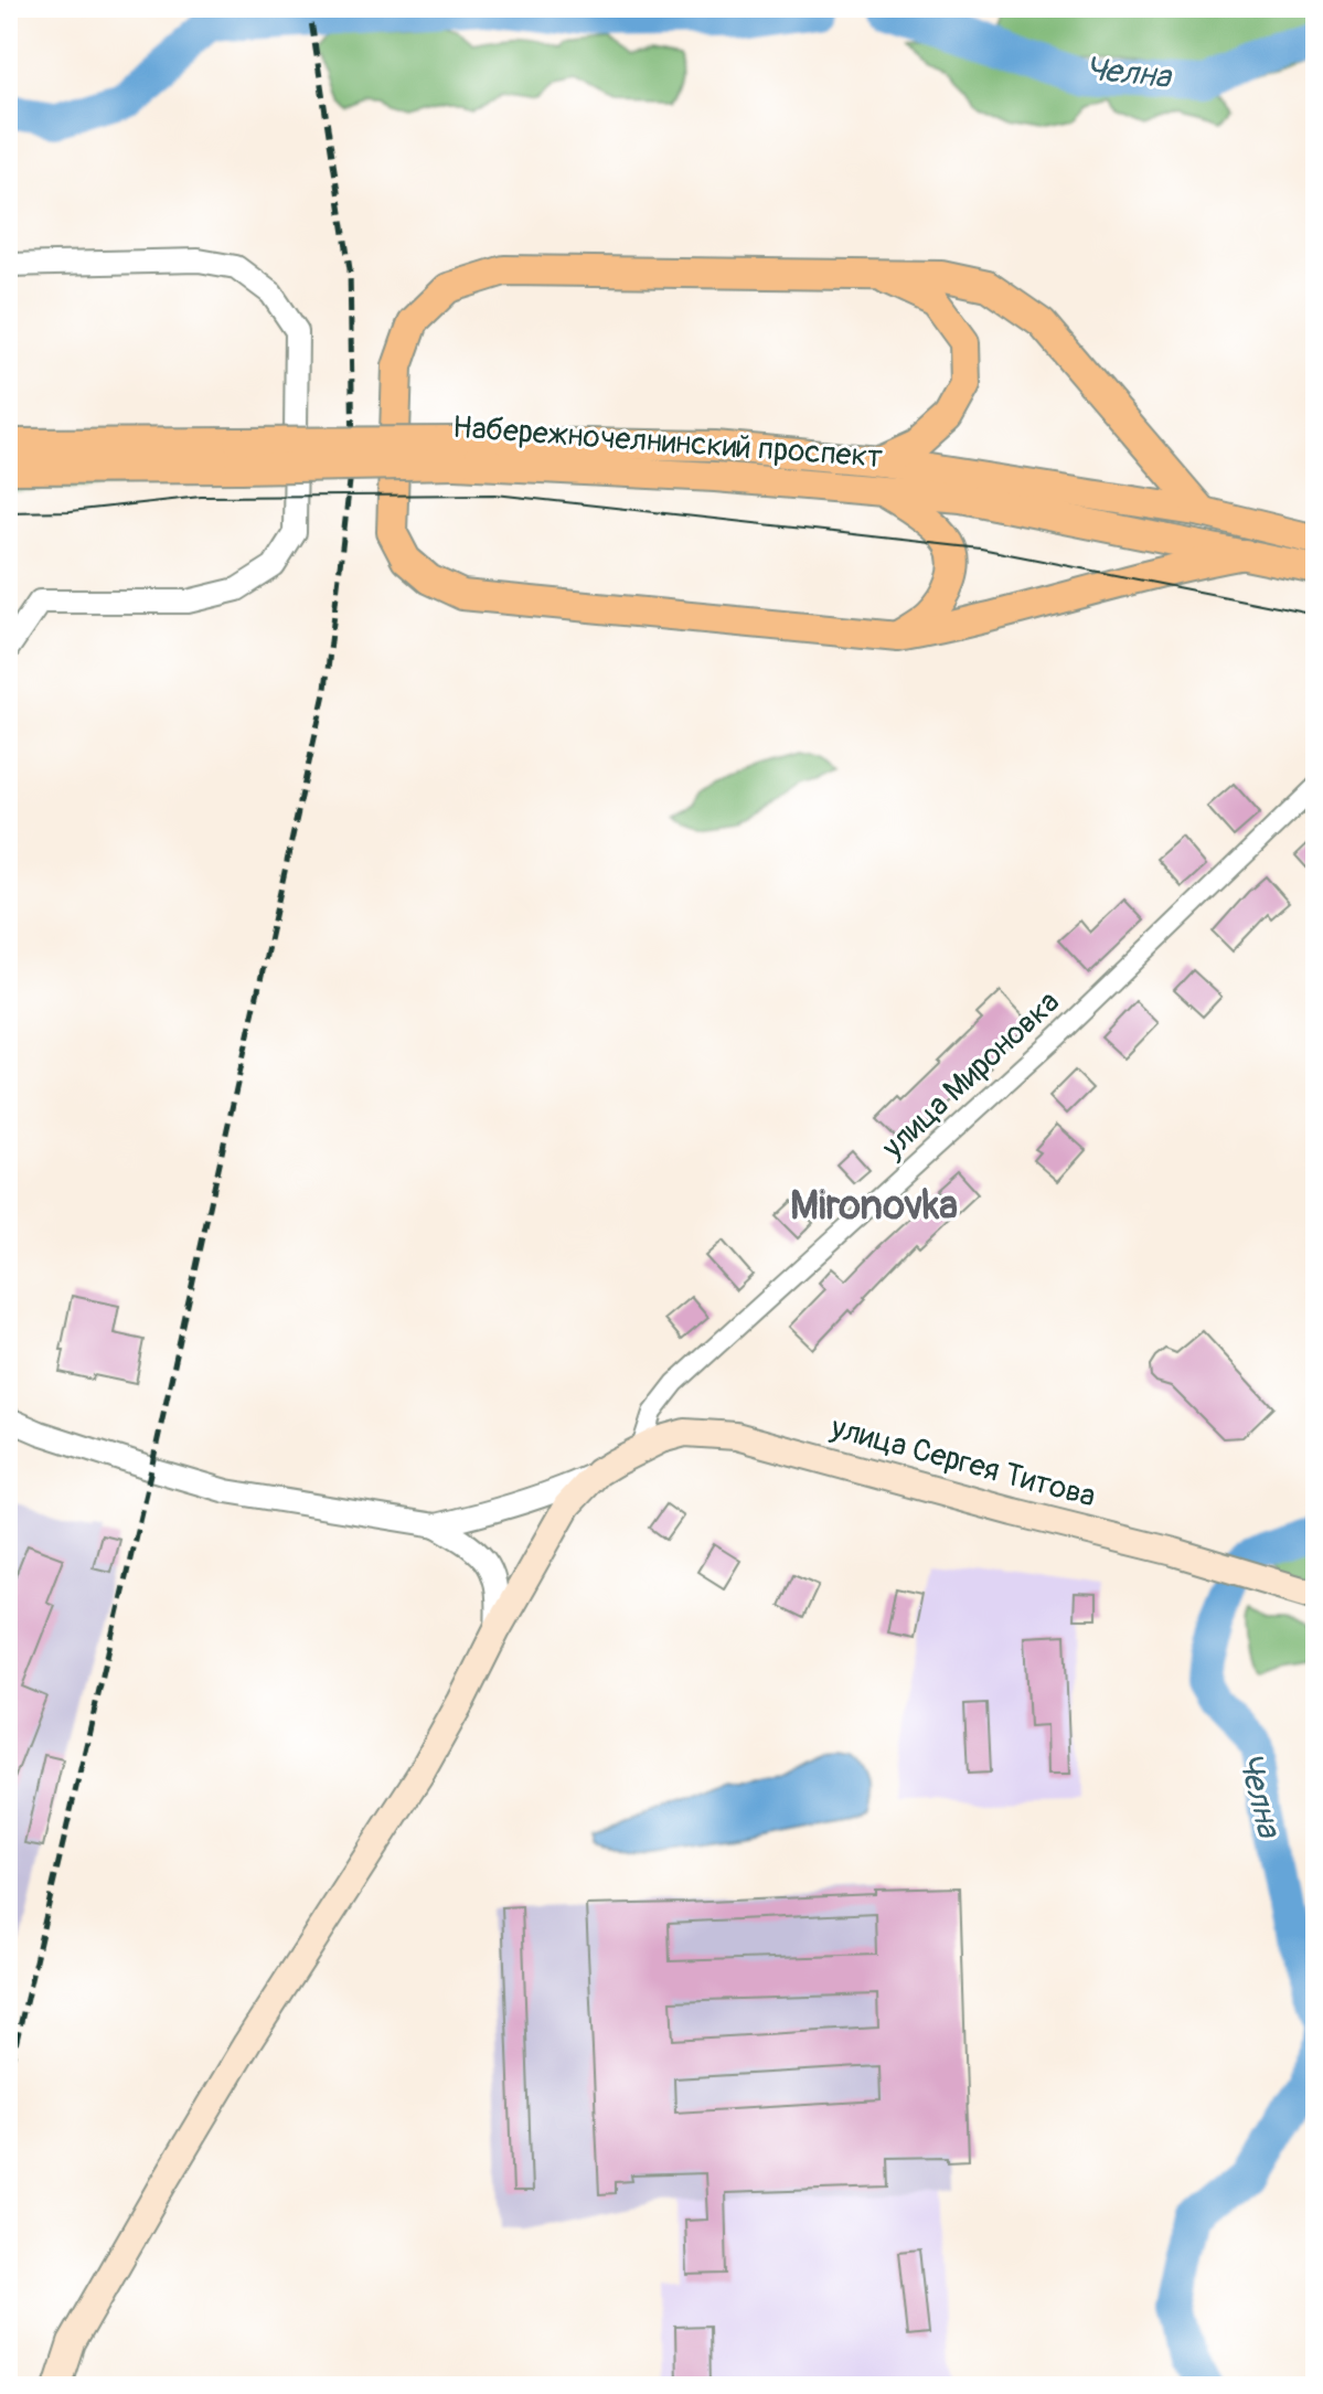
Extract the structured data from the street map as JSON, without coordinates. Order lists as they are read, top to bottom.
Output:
{
  "streets": {
    "main road": ["Набережночелнинский проспект", "улица Сергея Титова"],
    "street": ["улица Мироновка"]
  },
  "crossings": [
    ["улица Мироновка", "улица Сергея Титова"]
  ],
  "districts": ["Mironovka"],
  "water": ["Челна"]
}
